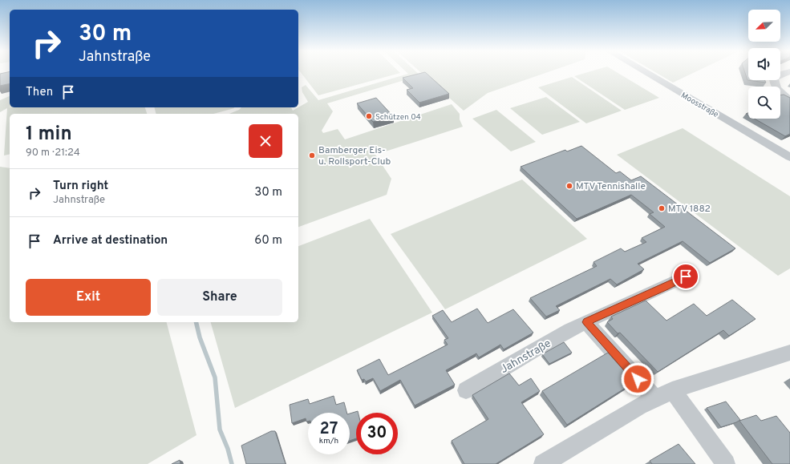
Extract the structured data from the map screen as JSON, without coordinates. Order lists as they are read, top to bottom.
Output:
{
  "streets": {
    "street": ["Moosstraße", "Jahnstraße"]
  },
  "places": [
    "Schützen 04",
    "Bamberger Eis- u. Rollsport-Club",
    "MTV Tennishalle",
    "MTV 1882"
  ],
  "north": "bottom left",
  "page": {
    "turn": ["30 m", "Jahnstraße"],
    "then": "Then",
    "heading": ["1 min", "90 m · 21:24"],
    "list": [
      {
        "name": "Turn right",
        "note": "Jahnstraße",
        "value": "30 m"
      },
      {
        "name": "Arrive at destination",
        "value": "60 m"
      }
    ],
    "buttons": ["Exit", "Share"],
    "speed": "27 km/h",
    "limit": "30"
  }
}
